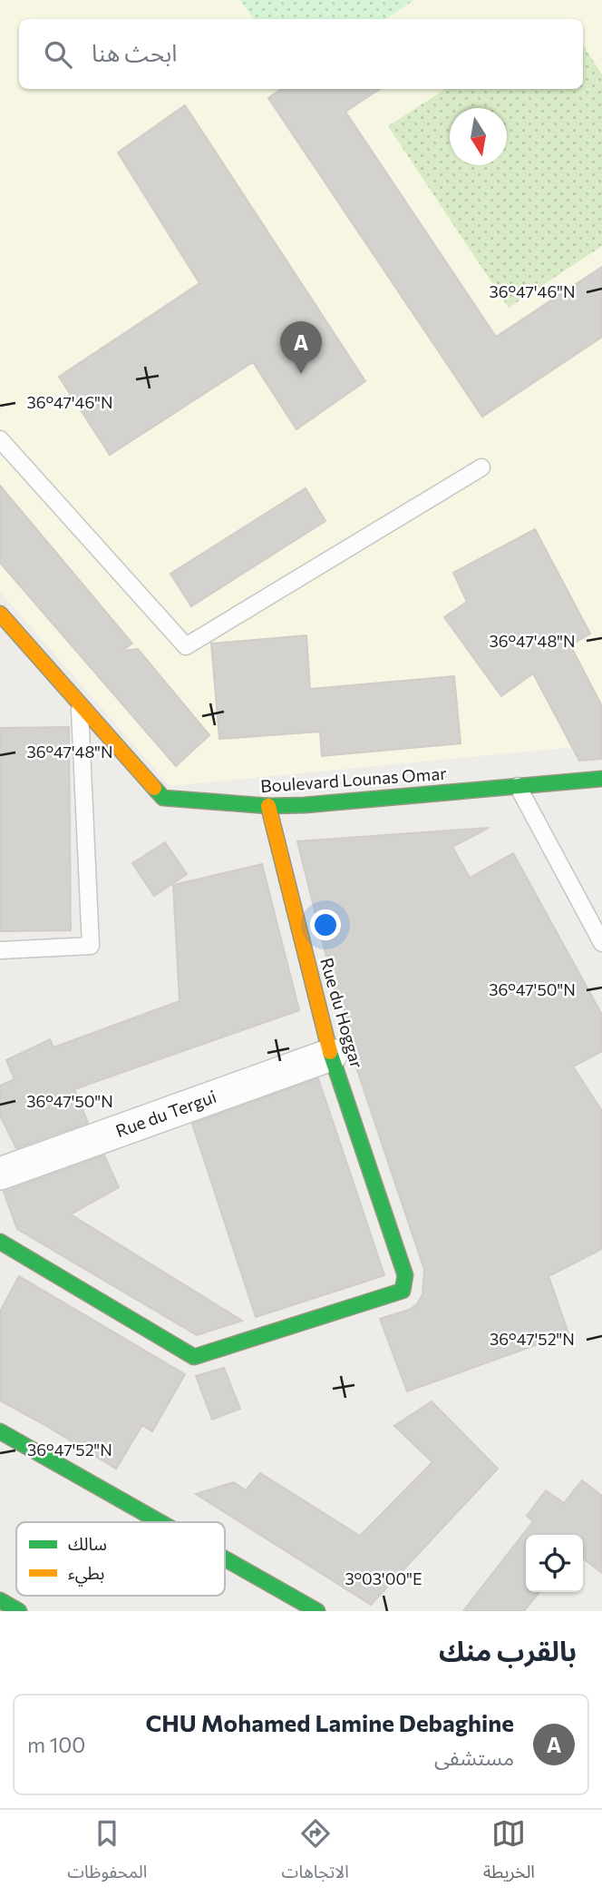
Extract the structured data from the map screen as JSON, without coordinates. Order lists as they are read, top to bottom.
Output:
{
  "streets": {
    "street": ["Boulevard Lounas Omar", "Rue du Hoggar", "Rue du Tergui"]
  },
  "crossings": [
    ["Boulevard Lounas Omar", "Rue du Hoggar"],
    ["Rue du Hoggar", "Rue du Tergui"]
  ],
  "legend": ["سالك", "بطيء"],
  "north": "bottom",
  "page": {
    "search": "ابحث هنا",
    "pins": "A",
    "heading": "بالقرب منك",
    "list": [
      {
        "mark": "A",
        "name": "CHU Mohamed Lamine Debaghine",
        "note": "مستشفى",
        "value": "100 m"
      }
    ],
    "nav": ["الخريطة", "الاتجاهات", "المحفوظات"]
  },
  "coordinates": [
    "36°47'46\"N",
    "36°47'48\"N",
    "36°47'50\"N",
    "36°47'52\"N",
    "3°03'00\"E"
  ]
}
